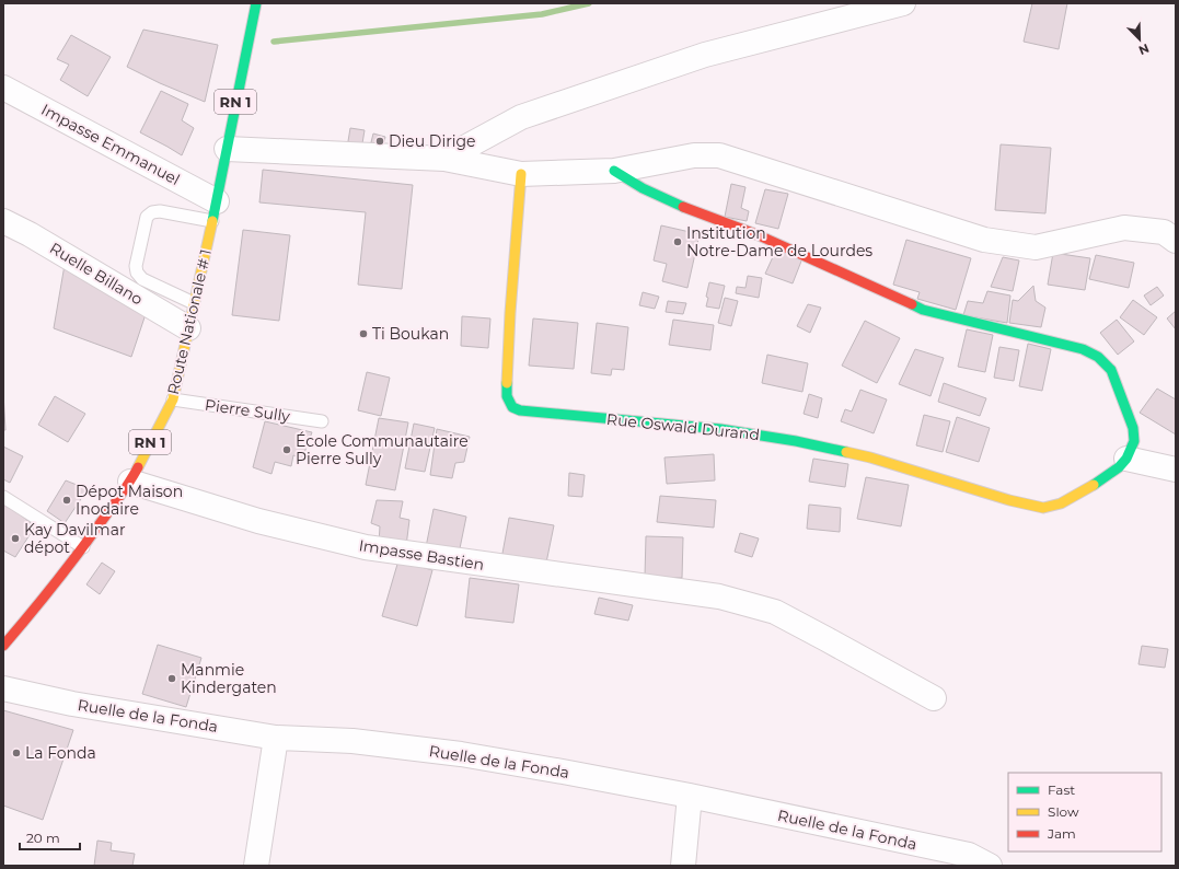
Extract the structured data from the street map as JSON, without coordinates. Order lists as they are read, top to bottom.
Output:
{
  "streets": {
    "street": [
      "RN 1",
      "Impasse Emmanuel",
      "Ruelle Billano",
      "Route Nationale # 1",
      "Rue Oswald Durand",
      "Impasse Bastien",
      "Ruelle de la Fonda"
    ],
    "lane": ["Pierre Sully"]
  },
  "crossings": [
    ["Impasse Emmanuel", "Route Nationale # 1"],
    ["Ruelle Billano", "Route Nationale # 1"],
    ["Route Nationale # 1", "Pierre Sully"],
    ["Route Nationale # 1", "Impasse Bastien"]
  ],
  "places": [
    "Dieu Dirige",
    "Institution Notre-Dame de Lourdes",
    "Ti Boukan",
    "École Communautaire Pierre Sully",
    "Dépot Maison Inodaire",
    "Kay Davilmar dépot",
    "Manmie Kindergaten",
    "La Fonda"
  ],
  "legend": ["Fast", "Slow", "Jam"],
  "scale_bar": "20 m",
  "north": "bottom right"
}
